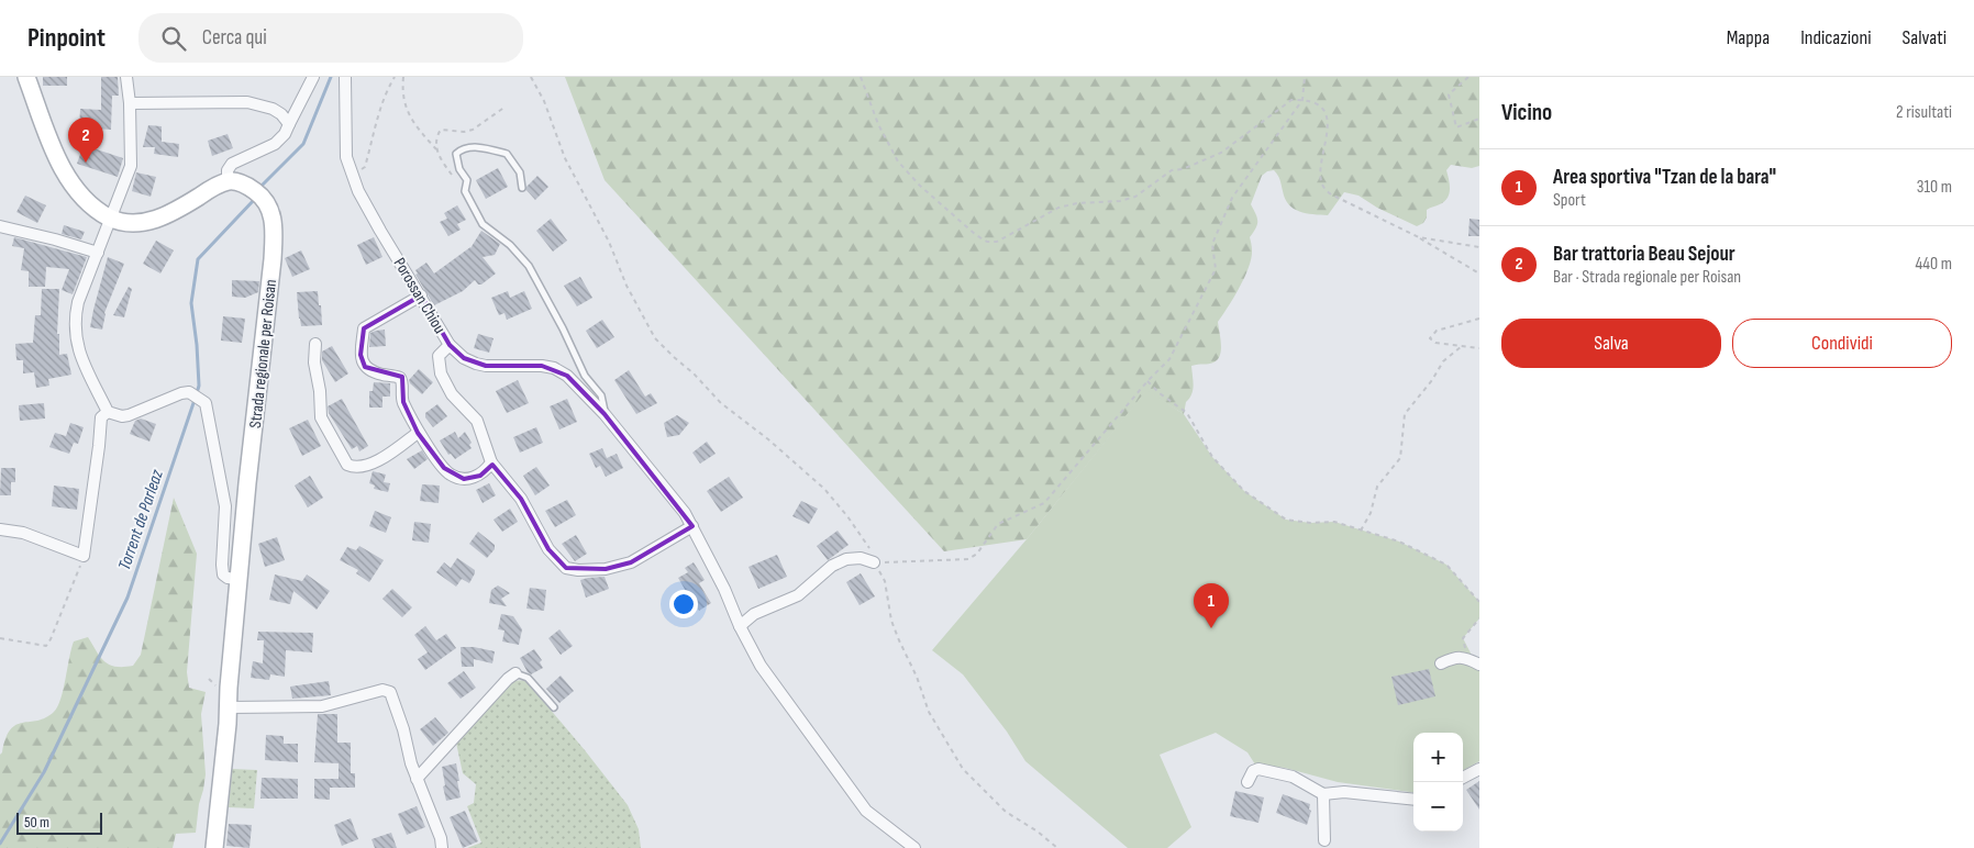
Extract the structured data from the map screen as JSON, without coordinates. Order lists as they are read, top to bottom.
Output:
{
  "streets": {
    "main road": ["Strada regionale per Roisan"],
    "street": ["Porossan Chiou"]
  },
  "water": ["Torrent de Parleaz"],
  "scale_bar": "50 m",
  "page": {
    "header": "Pinpoint",
    "search": "Cerca qui",
    "nav": ["Mappa", "Indicazioni", "Salvati"],
    "heading": ["Vicino", "2 risultati"],
    "pins": ["2", "1"],
    "list": [
      {
        "mark": "1",
        "name": "Area sportiva \"Tzan de la bara\"",
        "note": "Sport",
        "value": "310 m"
      },
      {
        "mark": "2",
        "name": "Bar trattoria Beau Sejour",
        "note": "Bar · Strada regionale per Roisan",
        "value": "440 m"
      }
    ],
    "buttons": ["Salva", "Condividi"],
    "map_buttons": ["+", "−"],
    "scale": "50 m"
  }
}
